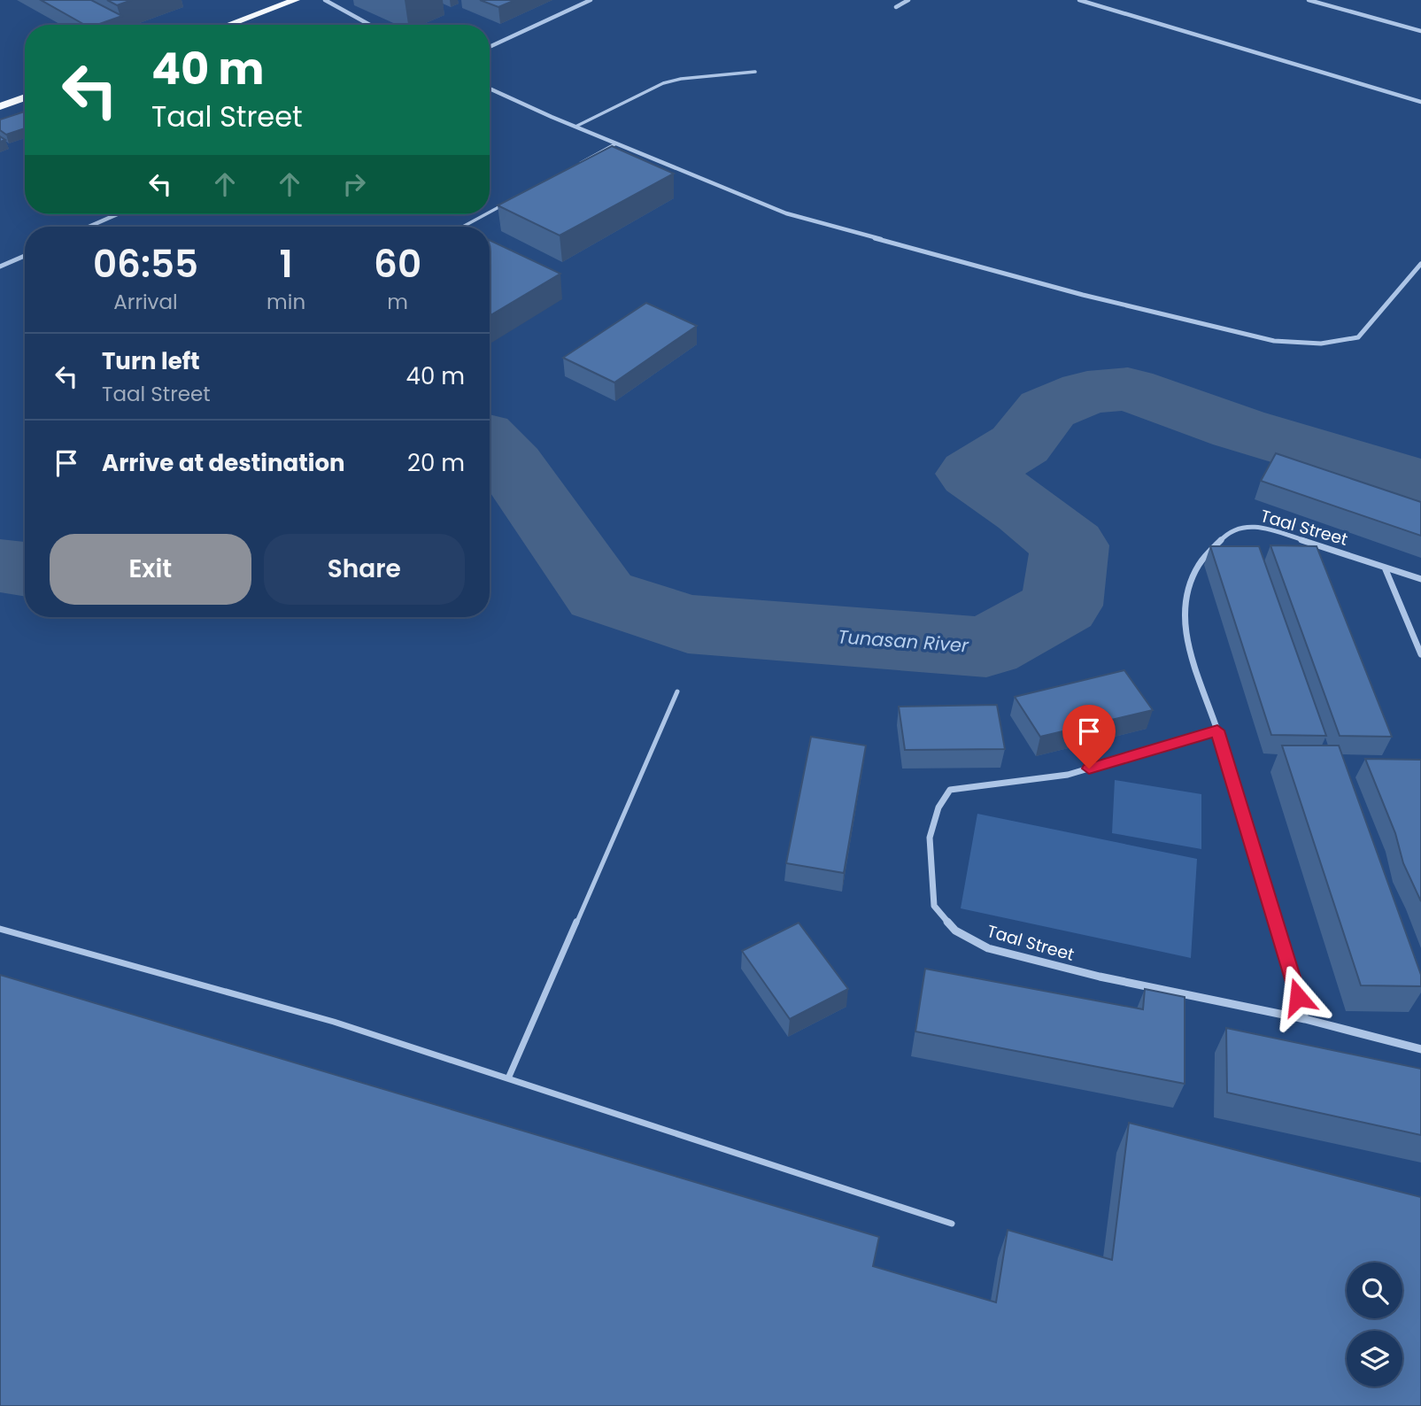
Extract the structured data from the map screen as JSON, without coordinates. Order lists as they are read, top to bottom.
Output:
{
  "streets": {
    "street": ["Taal Street"]
  },
  "water": ["Tunasan River"],
  "page": {
    "turn": ["40 m", "Taal Street"],
    "eta": [
      "06:55",
      "Arrival",
      "1",
      "min",
      "60",
      "m"
    ],
    "list": [
      {
        "name": "Turn left",
        "note": "Taal Street",
        "value": "40 m"
      },
      {
        "name": "Arrive at destination",
        "value": "20 m"
      }
    ],
    "buttons": ["Exit", "Share"]
  }
}
